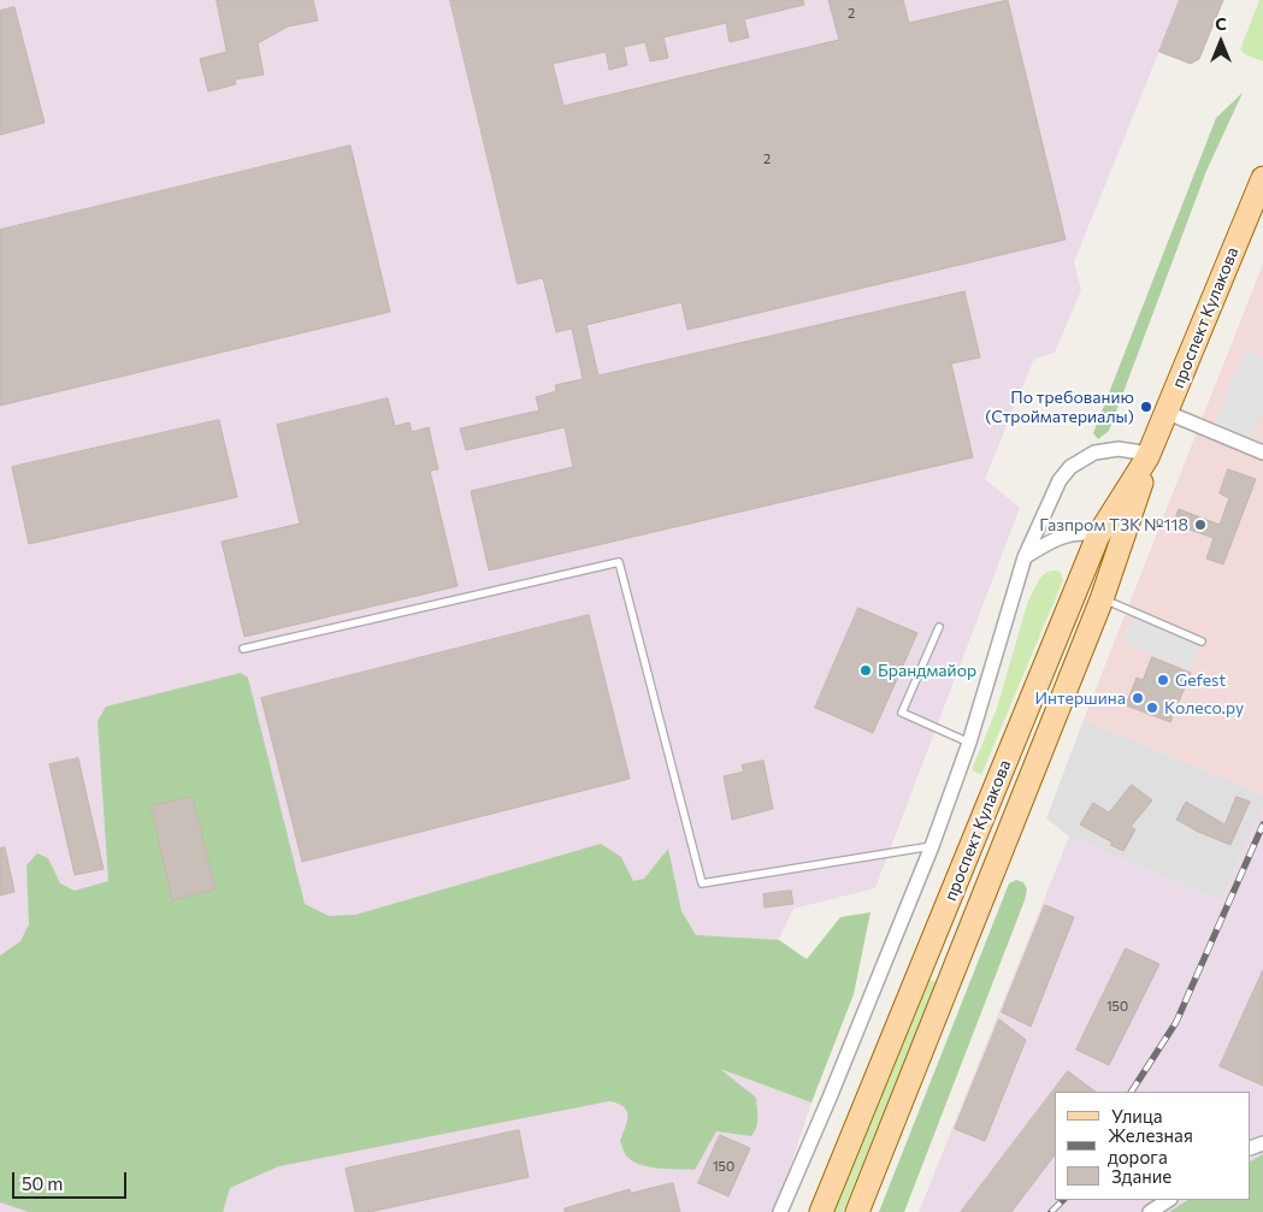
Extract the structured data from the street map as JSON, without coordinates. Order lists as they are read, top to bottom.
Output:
{
  "streets": {
    "main road": ["проспект Кулакова"]
  },
  "places": [
    "По требованию (Стройматериалы)",
    "Газпром ТЗК №118",
    "Брандмайор",
    "Gefest",
    "Интершина",
    "Колесо.ру"
  ],
  "house_numbers": [
    "2",
    "2",
    "150",
    "150"
  ],
  "legend": ["Улица", "Железная дорога", "Здание"],
  "scale_bar": "50 m",
  "north": "top"
}
